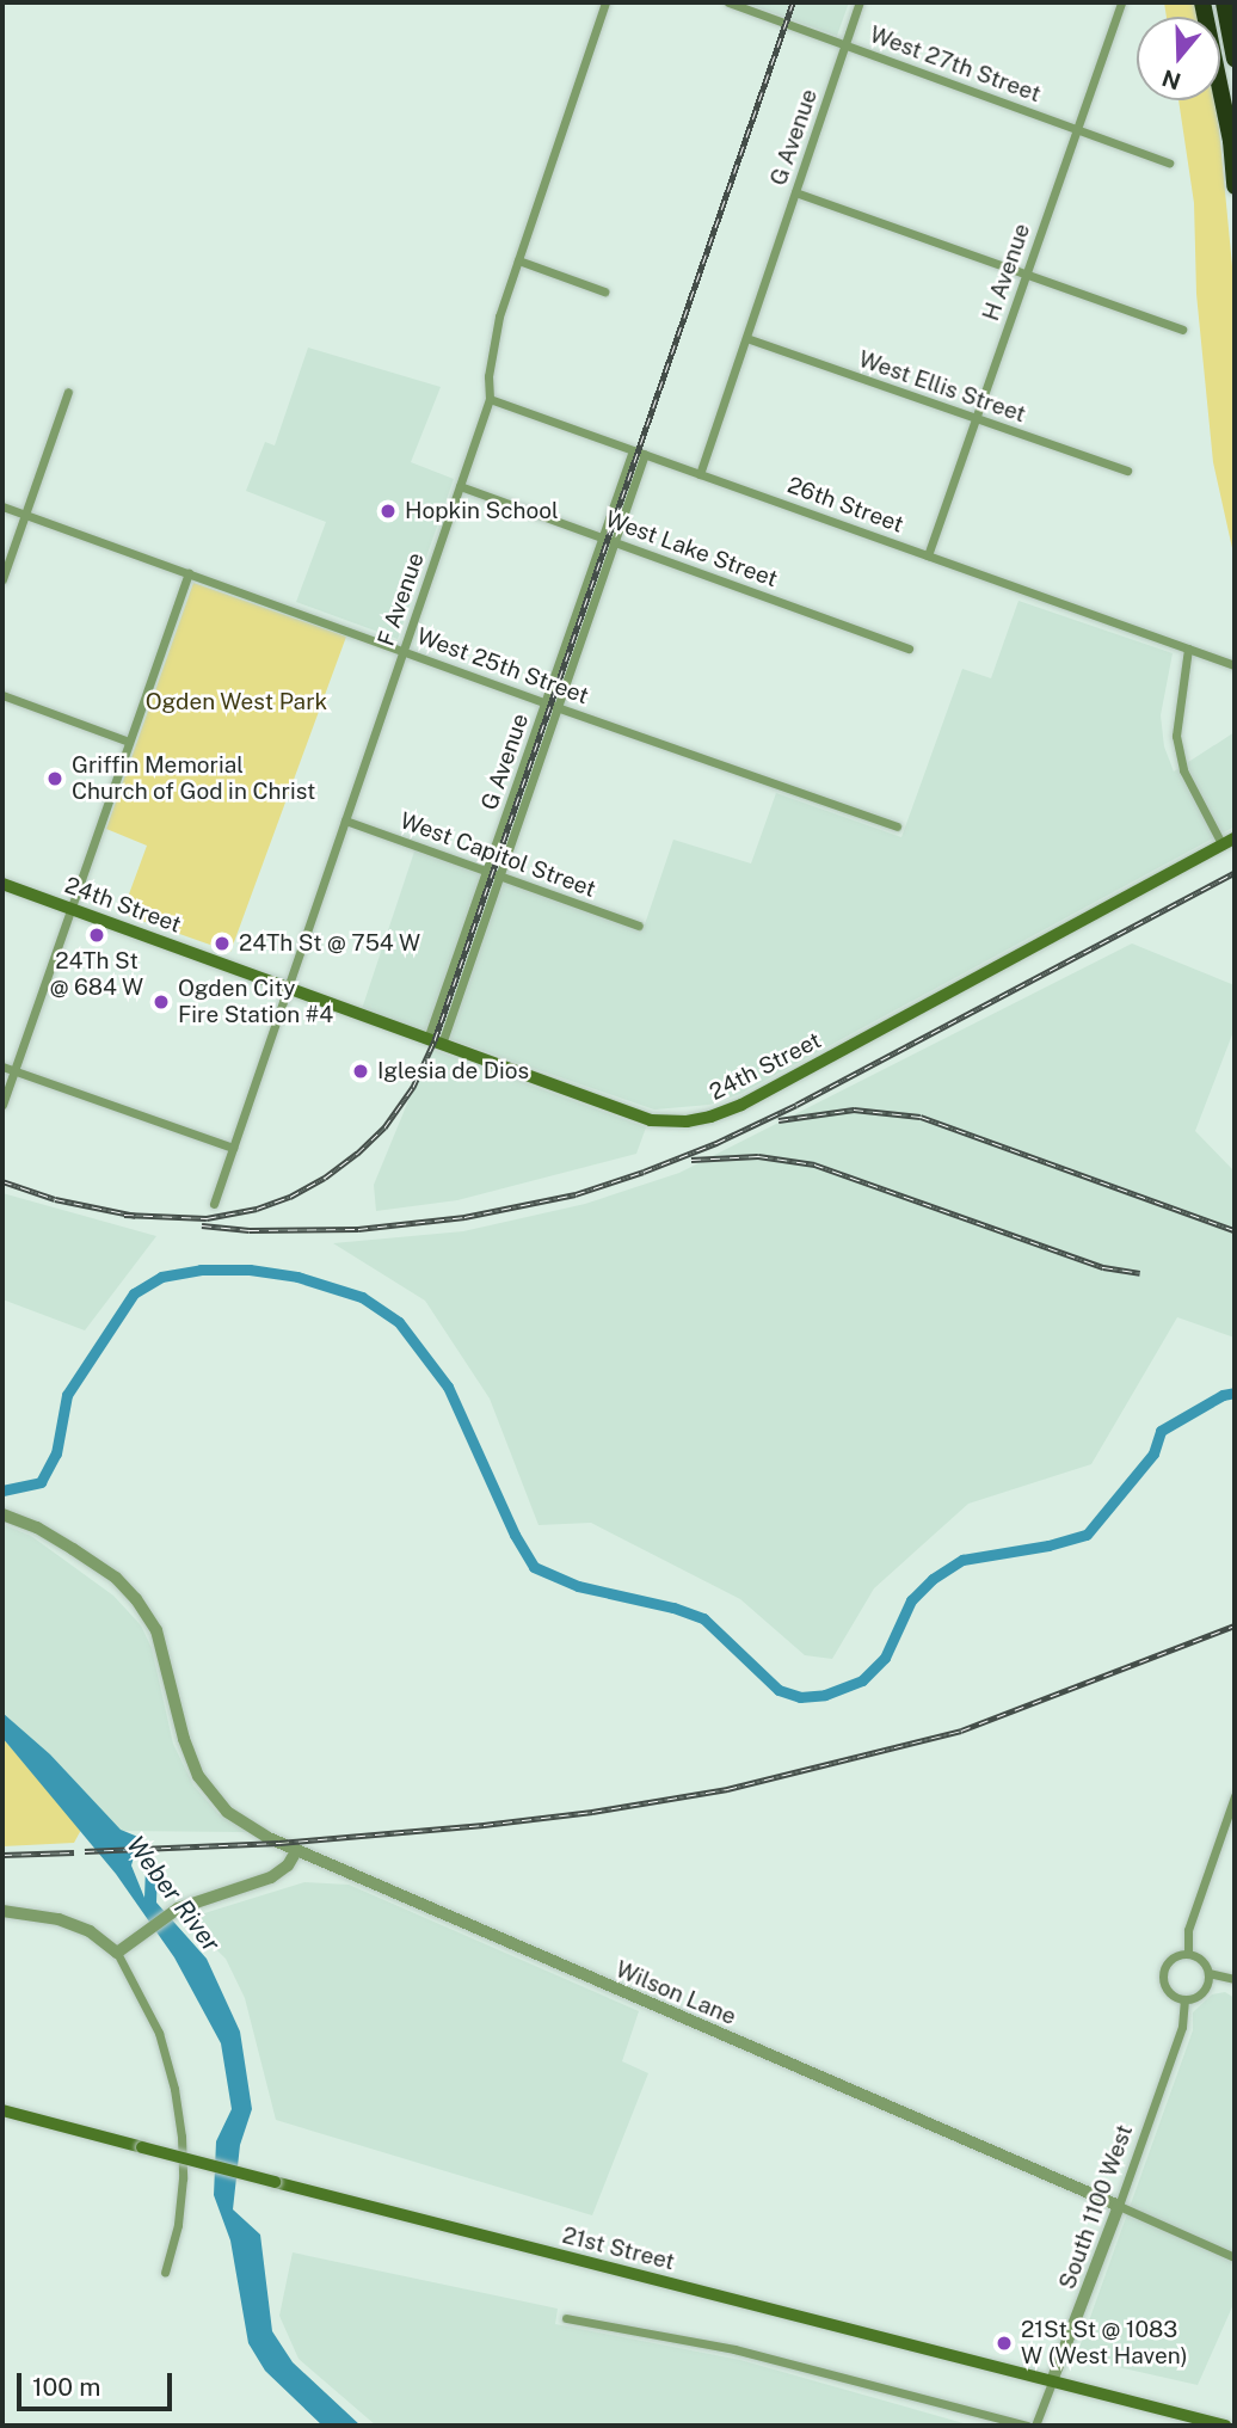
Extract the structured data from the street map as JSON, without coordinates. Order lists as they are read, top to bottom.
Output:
{
  "streets": {
    "main road": ["24th Street", "21st Street"],
    "street": [
      "West 27th Street",
      "G Avenue",
      "H Avenue",
      "West Ellis Street",
      "26th Street",
      "West Lake Street",
      "F Avenue",
      "West 25th Street",
      "West Capitol Street",
      "Wilson Lane",
      "South 1100 West"
    ]
  },
  "crossings": [
    ["West 27th Street", "G Avenue"],
    ["West 27th Street", "H Avenue"],
    ["G Avenue", "West Ellis Street"],
    ["G Avenue", "26th Street"],
    ["G Avenue", "West Lake Street"],
    ["G Avenue", "West 25th Street"],
    ["G Avenue", "West Capitol Street"],
    ["G Avenue", "24th Street"],
    ["H Avenue", "West Ellis Street"],
    ["H Avenue", "26th Street"],
    ["26th Street", "F Avenue"],
    ["West Lake Street", "F Avenue"],
    ["F Avenue", "West 25th Street"],
    ["F Avenue", "West Capitol Street"],
    ["F Avenue", "24th Street"],
    ["Wilson Lane", "South 1100 West"],
    ["South 1100 West", "21st Street"]
  ],
  "water": ["Weber River"],
  "parks": ["Ogden West Park"],
  "places": [
    "Hopkin School",
    "Griffin Memorial Church of God in Christ",
    "24Th St @ 684 W",
    "24Th St @ 754 W",
    "Ogden City Fire Station #4",
    "Iglesia de Dios",
    "21St St @ 1083 W (West Haven)"
  ],
  "scale_bar": "100 m",
  "north": "bottom"
}
